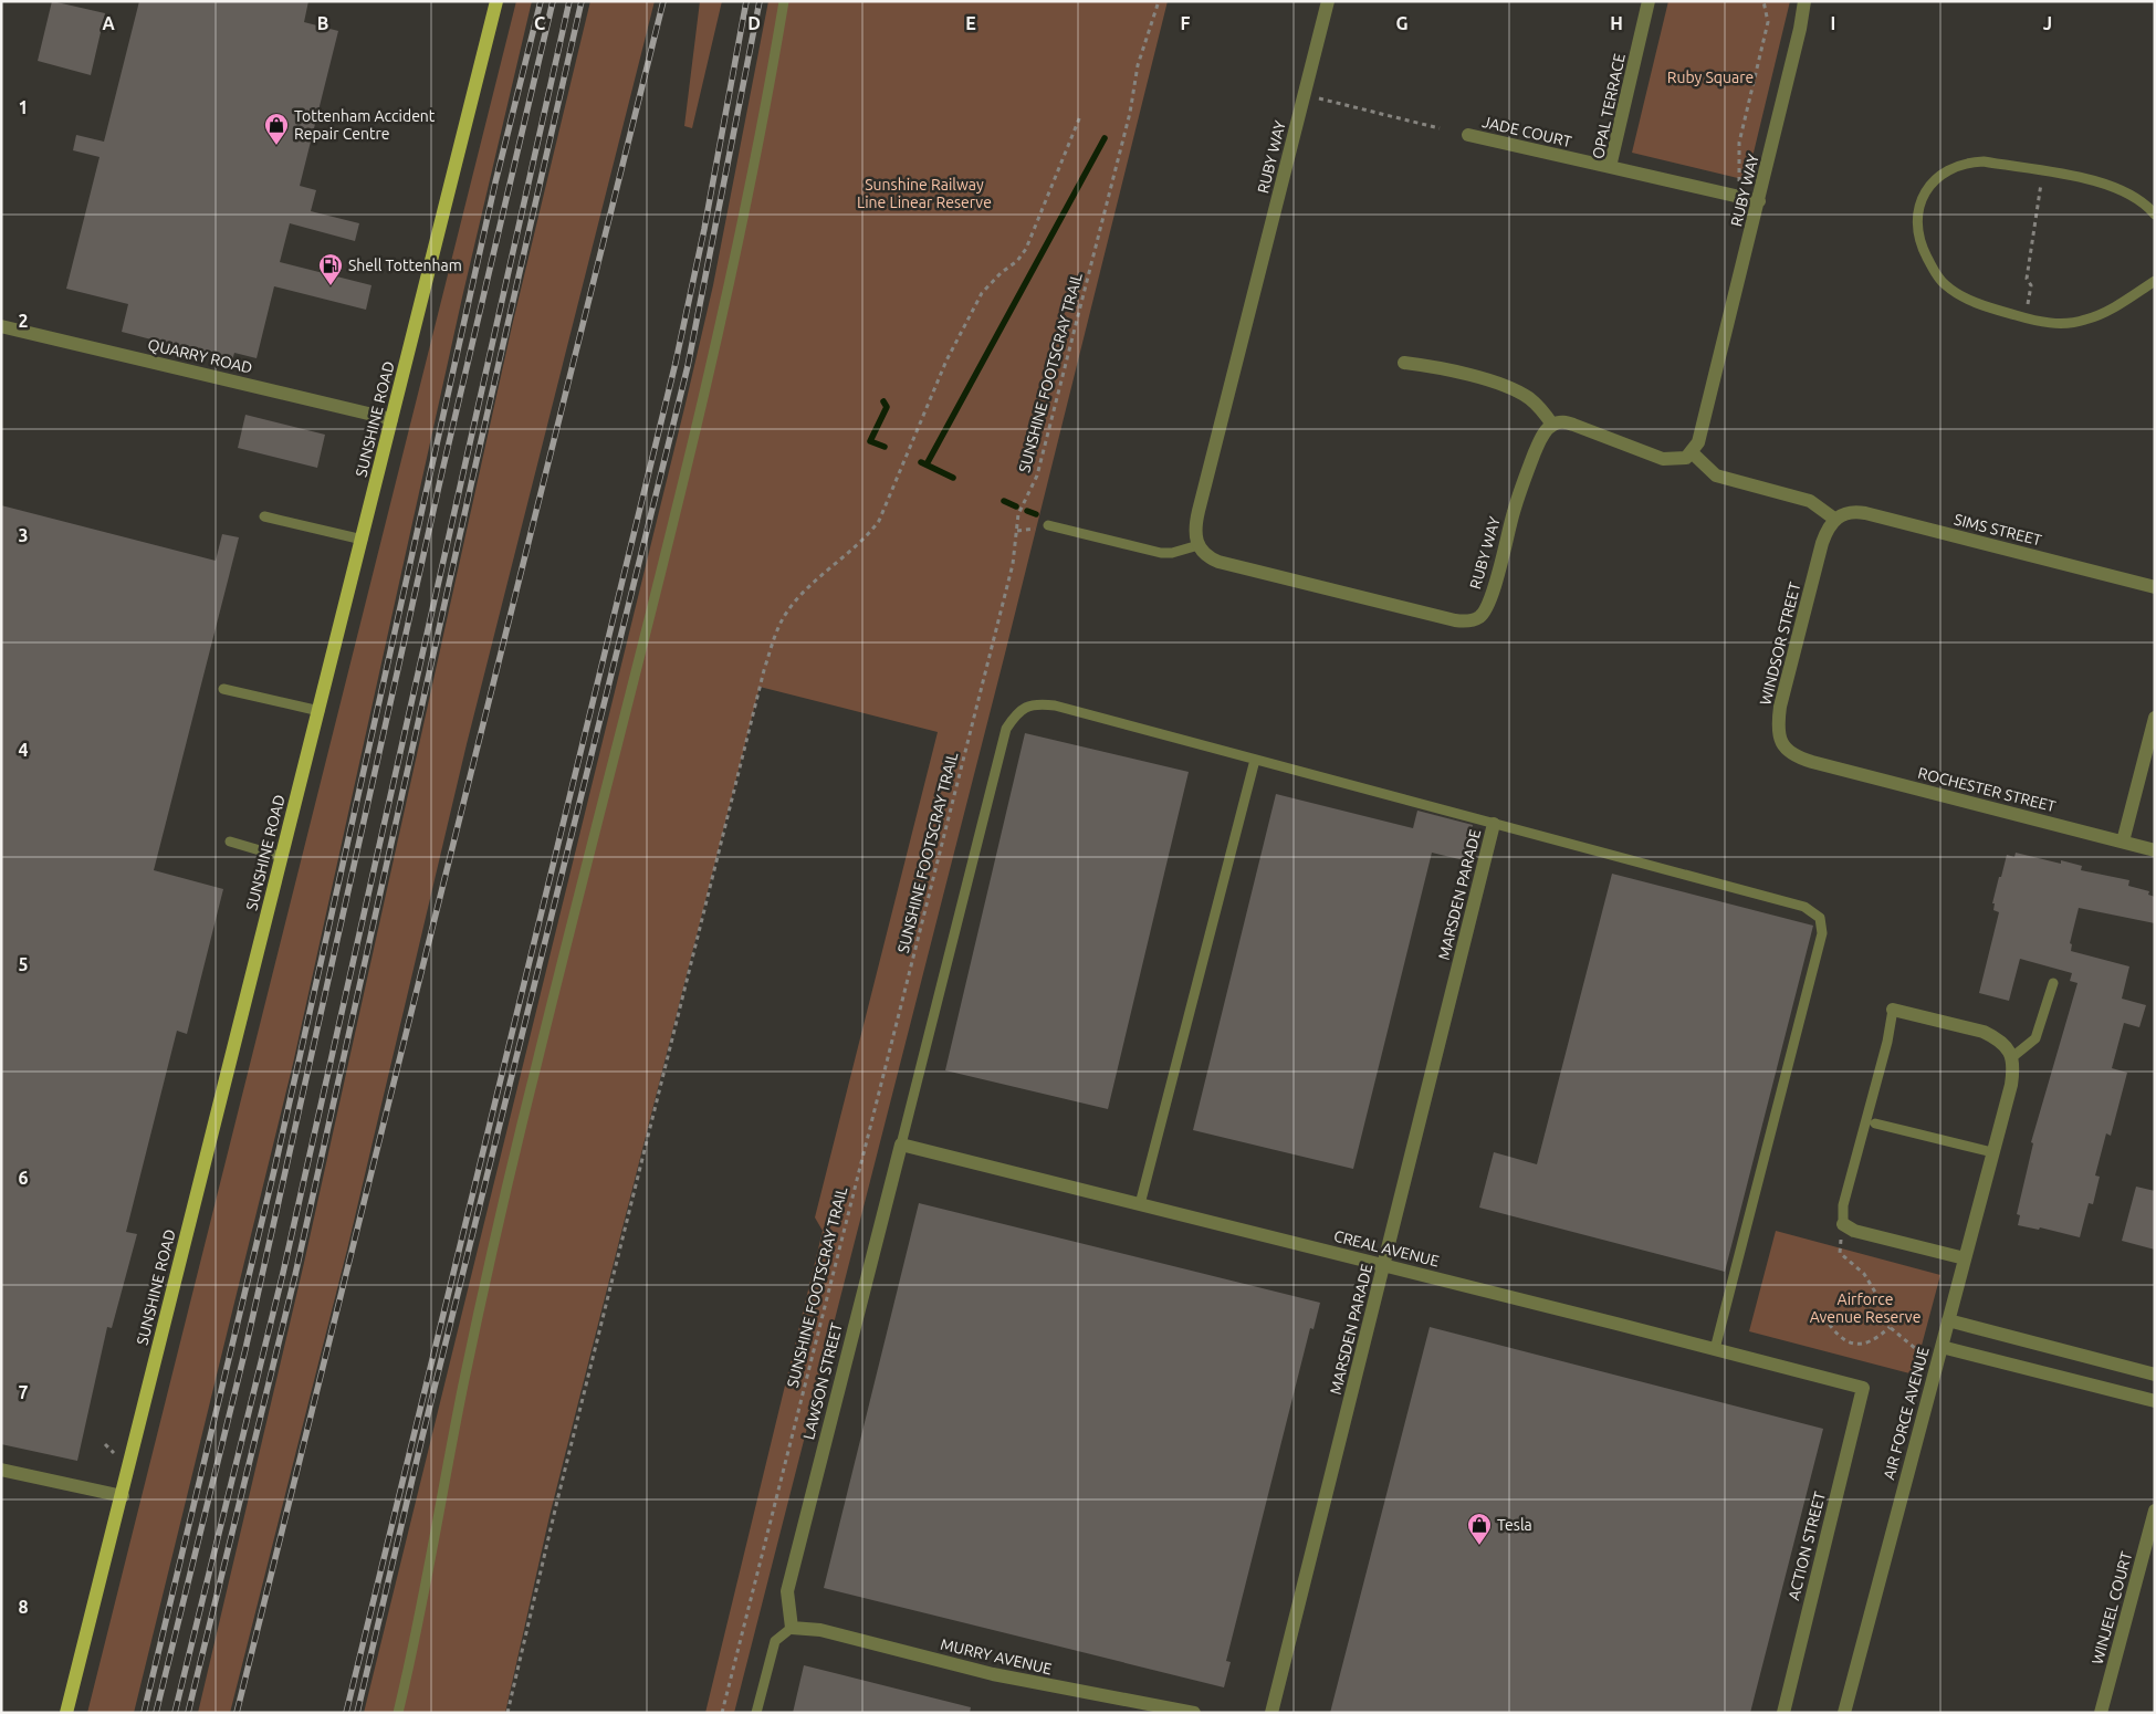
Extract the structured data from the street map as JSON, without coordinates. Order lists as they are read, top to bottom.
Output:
{
  "streets": {
    "main road": ["SUNSHINE ROAD"],
    "street": [
      "OPAL TERRACE",
      "JADE COURT",
      "RUBY WAY",
      "QUARRY ROAD",
      "SIMS STREET",
      "WINDSOR STREET",
      "ROCHESTER STREET",
      "MARSDEN PARADE",
      "CREAL AVENUE",
      "LAWSON STREET",
      "AIR FORCE AVENUE",
      "ACTION STREET",
      "WINJEEL COURT",
      "MURRY AVENUE"
    ],
    "path": ["SUNSHINE FOOTSCRAY TRAIL"]
  },
  "crossings": [
    ["OPAL TERRACE", "JADE COURT"],
    ["OPAL TERRACE", "RUBY WAY"],
    ["QUARRY ROAD", "SUNSHINE ROAD"],
    ["SIMS STREET", "WINDSOR STREET"],
    ["WINDSOR STREET", "ROCHESTER STREET"],
    ["MARSDEN PARADE", "CREAL AVENUE"],
    ["CREAL AVENUE", "LAWSON STREET"],
    ["CREAL AVENUE", "ACTION STREET"],
    ["LAWSON STREET", "MURRY AVENUE"]
  ],
  "parks": ["Ruby Square", "Sunshine Railway Line Linear Reserve", "Airforce Avenue Reserve"],
  "places": {
    "shop": ["Tottenham Accident Repair Centre", "Tesla"],
    "fuel station": ["Shell Tottenham"]
  },
  "grid": {
    "columns": [
      "A",
      "B",
      "C",
      "D",
      "E",
      "F",
      "G",
      "H",
      "I",
      "J"
    ],
    "rows": [
      "1",
      "2",
      "3",
      "4",
      "5",
      "6",
      "7",
      "8"
    ]
  }
}
